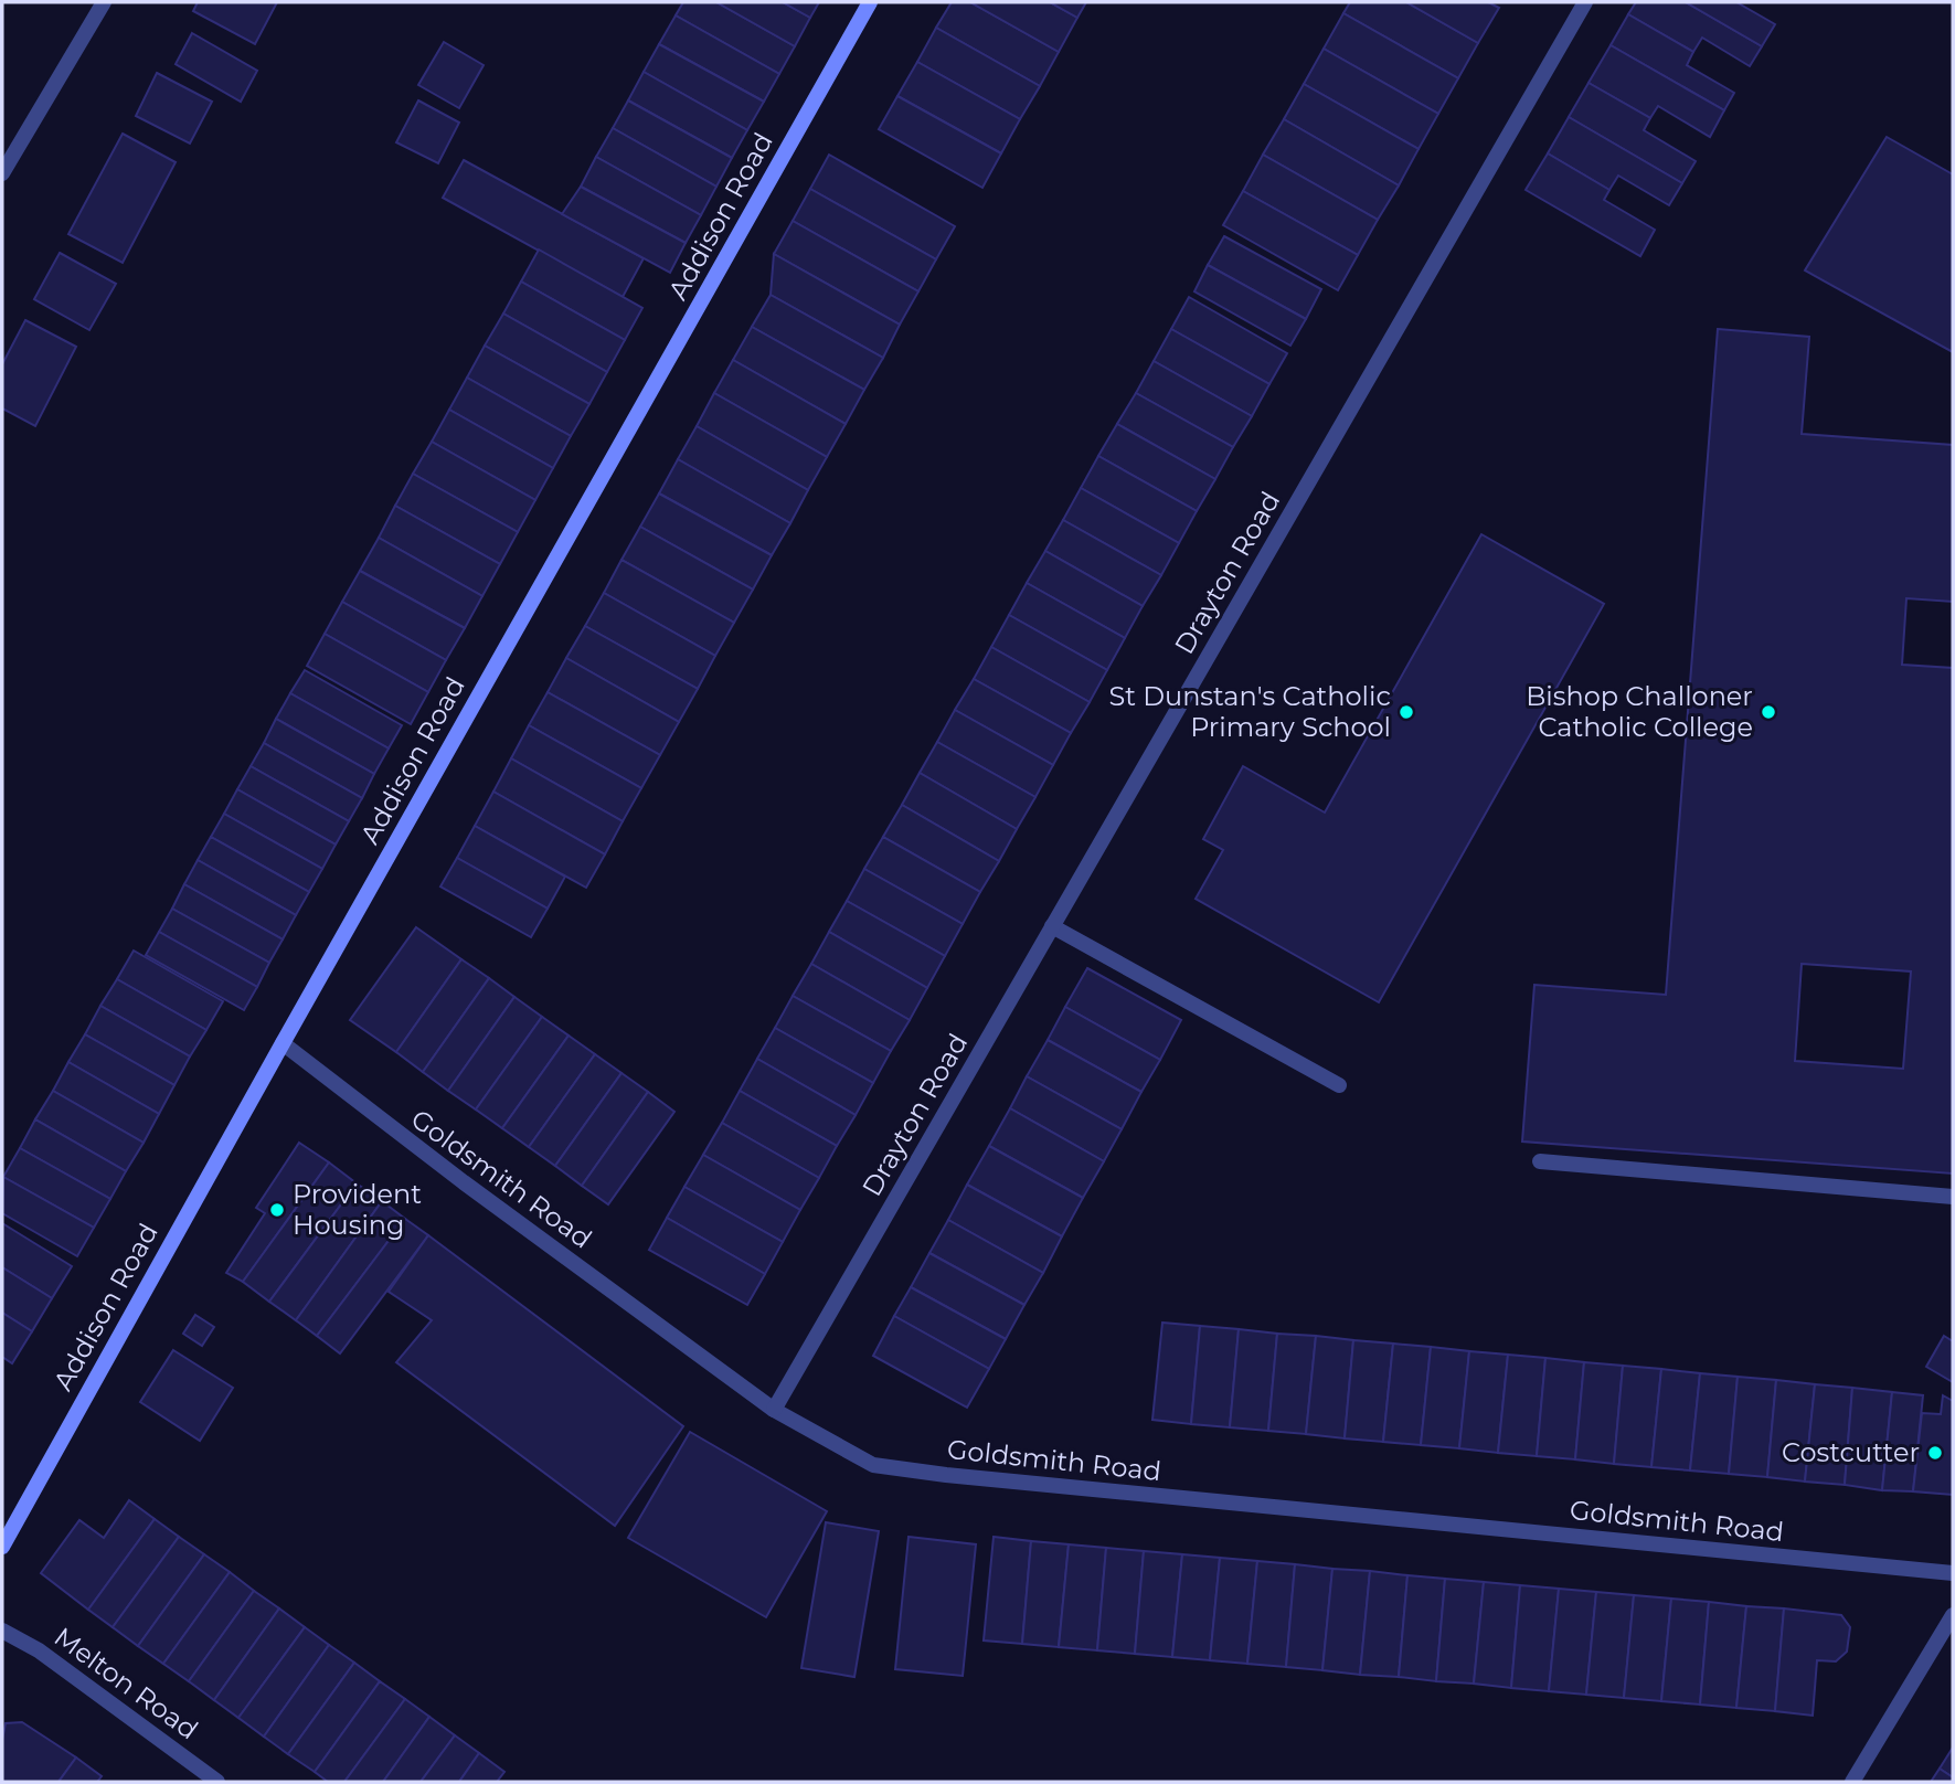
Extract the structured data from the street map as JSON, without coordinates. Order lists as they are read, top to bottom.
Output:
{
  "streets": {
    "main road": ["Addison Road"],
    "street": ["Drayton Road", "Goldsmith Road", "Melton Road"]
  },
  "crossings": [
    ["Addison Road", "Goldsmith Road"],
    ["Drayton Road", "Goldsmith Road"]
  ],
  "places": [
    "St Dunstan's Catholic Primary School",
    "Bishop Challoner Catholic College",
    "Provident Housing",
    "Costcutter"
  ]
}
